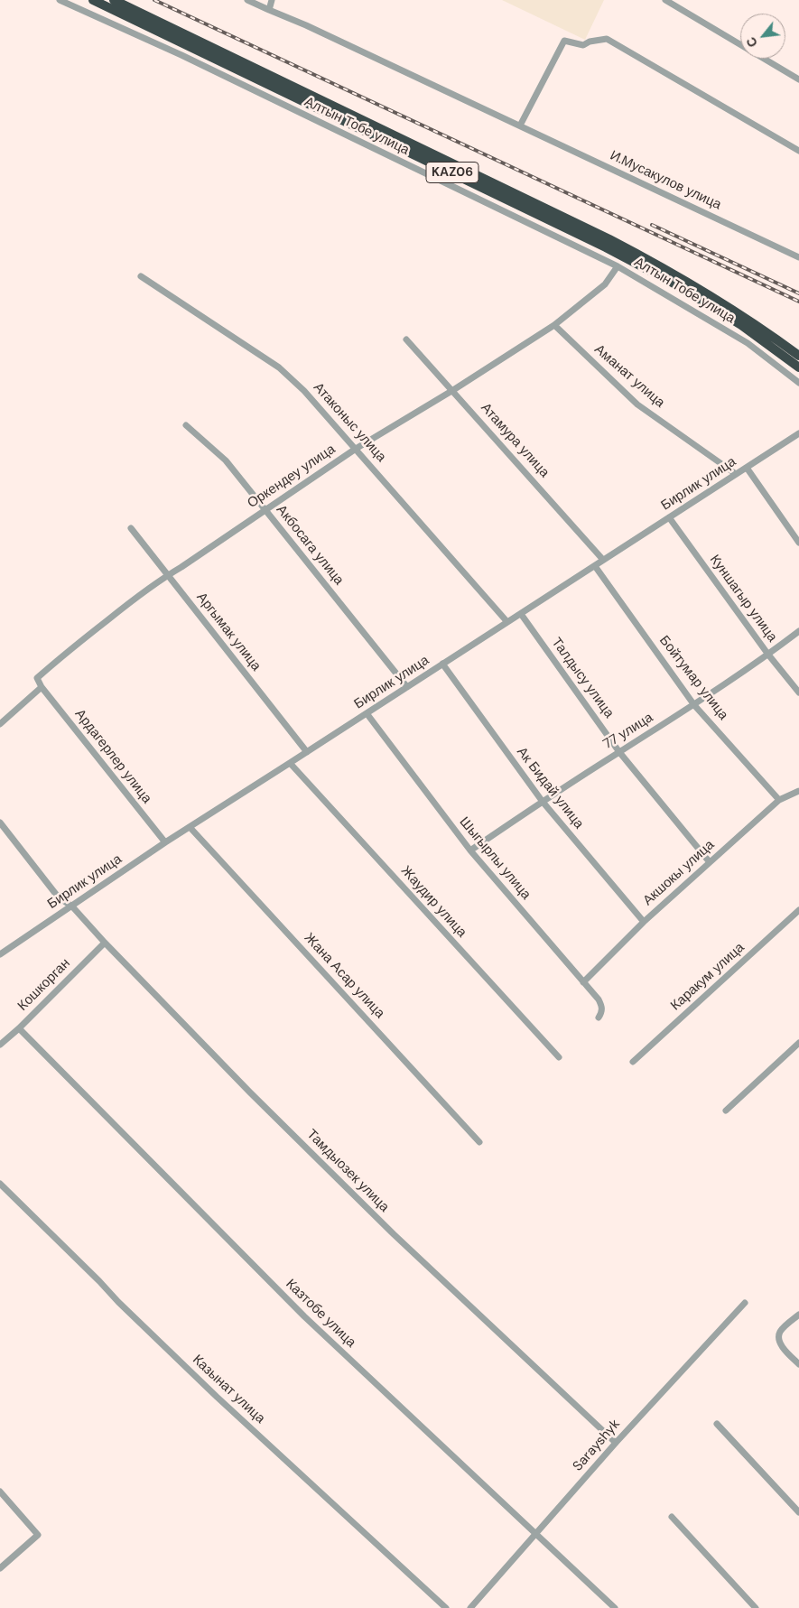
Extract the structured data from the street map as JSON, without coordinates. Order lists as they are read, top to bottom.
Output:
{
  "streets": {
    "highway": ["KАZ06"],
    "street": [
      "Алтын Тобе улица",
      "И.Мусакулов улица",
      "Аманат улица",
      "Атаконыс улица",
      "Атамура улица",
      "Оркендеу улица",
      "Бирлик улица",
      "Акбосага улица",
      "Куншагыр улица",
      "Аргымак улица",
      "Талдысу улица",
      "Бойтумар улица",
      "77 улица",
      "Ардагерлер улица",
      "Ак Бидай улица",
      "Шыгырлы улица",
      "Акшокы улица",
      "Жаудир улица",
      "Жана Асар улица",
      "Каракум улица",
      "Кошкорган",
      "Тамдыозек улица",
      "Казтобе улица",
      "Казынат улица",
      "Sarayshyk"
    ]
  },
  "crossings": [
    ["Алтын Тобе улица", "Оркендеу улица"],
    ["Аманат улица", "Оркендеу улица"],
    ["Аманат улица", "Бирлик улица"],
    ["Атаконыс улица", "Оркендеу улица"],
    ["Атаконыс улица", "Бирлик улица"],
    ["Атамура улица", "Оркендеу улица"],
    ["Атамура улица", "Бирлик улица"],
    ["Оркендеу улица", "Акбосага улица"],
    ["Оркендеу улица", "Аргымак улица"],
    ["Оркендеу улица", "Ардагерлер улица"],
    ["Бирлик улица", "Акбосага улица"],
    ["Бирлик улица", "Куншагыр улица"],
    ["Бирлик улица", "Аргымак улица"],
    ["Бирлик улица", "Талдысу улица"],
    ["Бирлик улица", "Бойтумар улица"],
    ["Бирлик улица", "Ардагерлер улица"],
    ["Бирлик улица", "Ак Бидай улица"],
    ["Бирлик улица", "Шыгырлы улица"],
    ["Бирлик улица", "Жаудир улица"],
    ["Бирлик улица", "Жана Асар улица"],
    ["Бирлик улица", "Тамдыозек улица"],
    ["Куншагыр улица", "77 улица"],
    ["Талдысу улица", "77 улица"],
    ["Талдысу улица", "Акшокы улица"],
    ["Бойтумар улица", "77 улица"],
    ["Бойтумар улица", "Акшокы улица"],
    ["77 улица", "Ак Бидай улица"],
    ["77 улица", "Шыгырлы улица"],
    ["Ак Бидай улица", "Акшокы улица"],
    ["Шыгырлы улица", "Акшокы улица"],
    ["Кошкорган", "Тамдыозек улица"],
    ["Кошкорган", "Казтобе улица"],
    ["Тамдыозек улица", "Sarayshyk"],
    ["Казтобе улица", "Sarayshyk"]
  ],
  "north": "bottom left"
}
